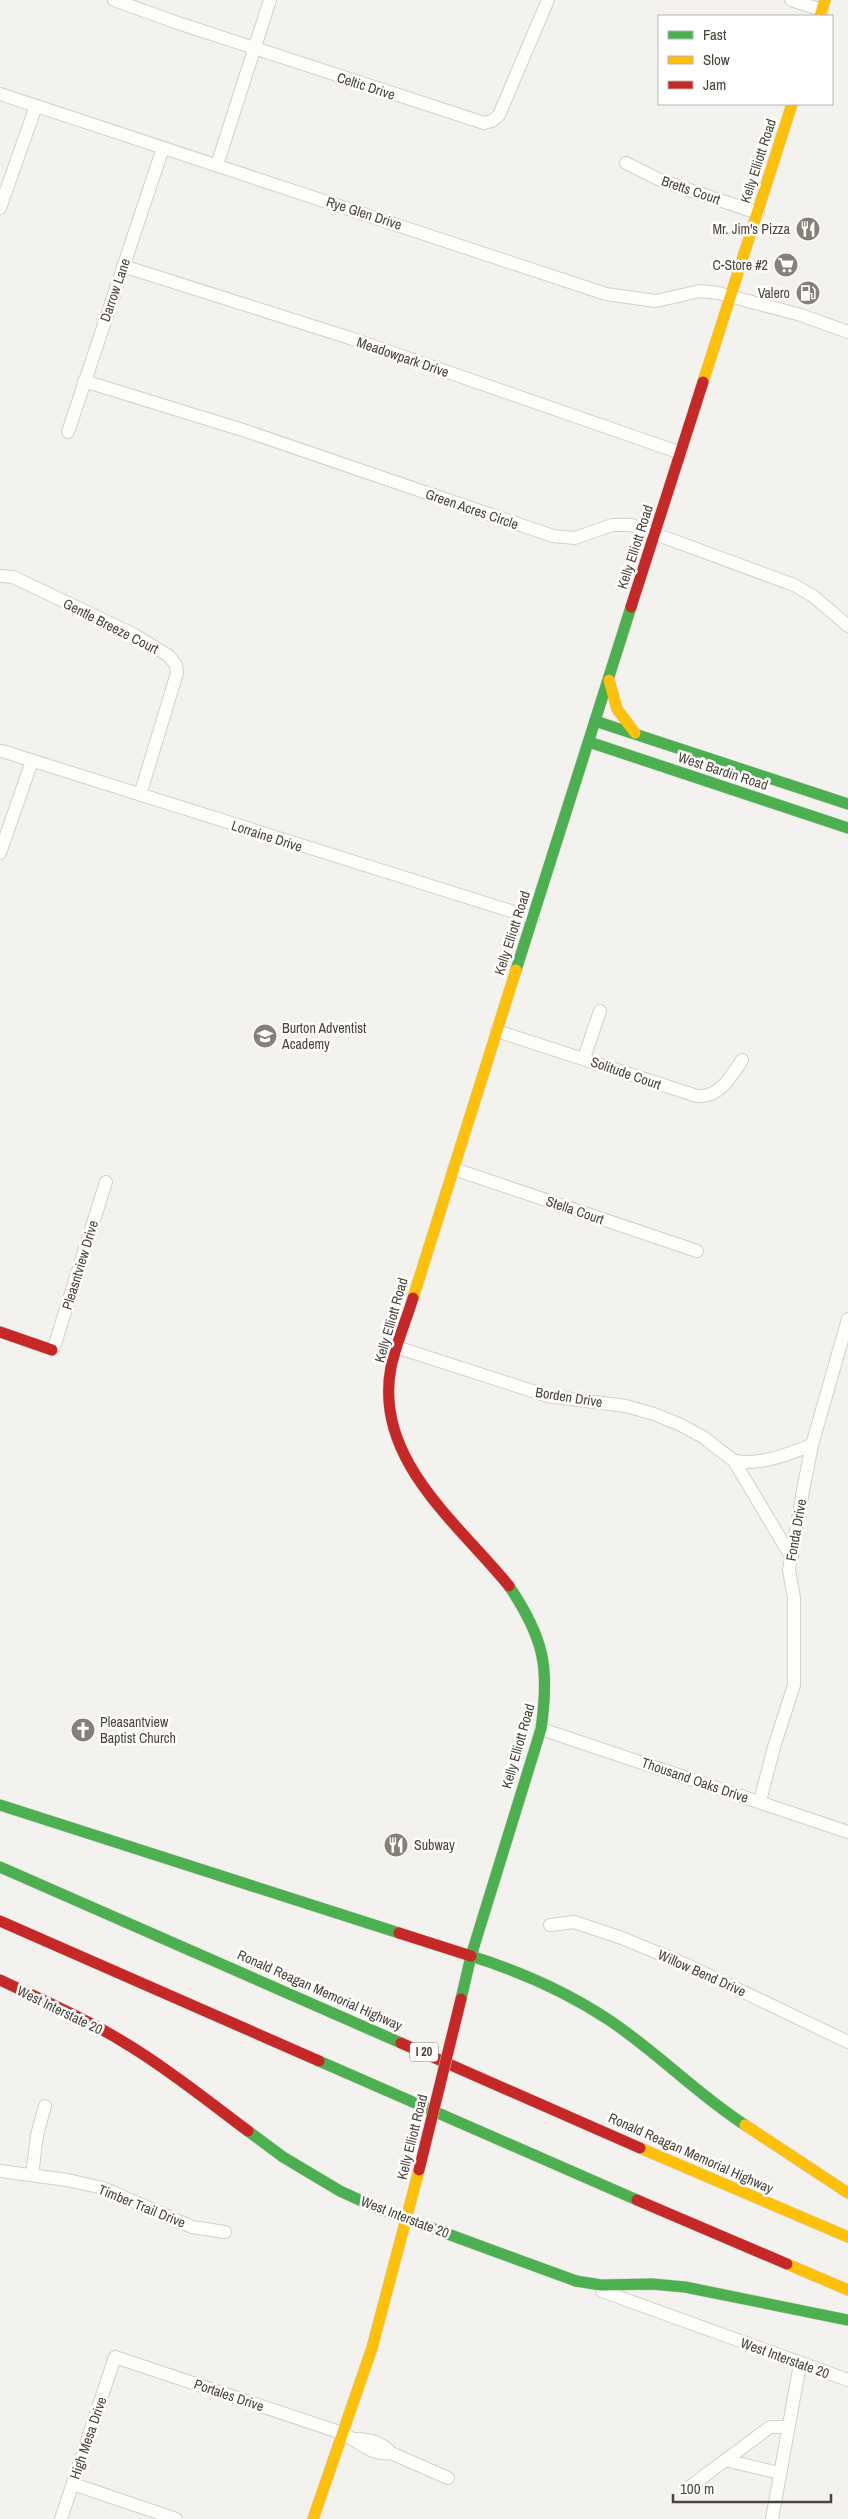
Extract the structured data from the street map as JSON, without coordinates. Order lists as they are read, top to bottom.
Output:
{
  "streets": {
    "main road": [
      "Kelly Elliott Road",
      "West Bardin Road",
      "Ronald Reagan Memorial Highway",
      "West Interstate 20",
      "I 20"
    ],
    "street": [
      "Celtic Drive",
      "Bretts Court",
      "Rye Glen Drive",
      "Darrow Lane",
      "Meadowpark Drive",
      "Green Acres Circle",
      "Gentle Breeze Court",
      "Lorraine Drive",
      "Solitude Court",
      "Stella Court",
      "Pleasntview Drive",
      "Borden Drive",
      "Fonda Drive",
      "Thousand Oaks Drive",
      "Willow Bend Drive",
      "Timber Trail Drive",
      "Portales Drive",
      "High Mesa Drive"
    ]
  },
  "crossings": [
    ["Kelly Elliott Road", "Bretts Court"],
    ["Kelly Elliott Road", "Rye Glen Drive"],
    ["Kelly Elliott Road", "Meadowpark Drive"],
    ["Kelly Elliott Road", "Green Acres Circle"],
    ["Kelly Elliott Road", "West Bardin Road"],
    ["Kelly Elliott Road", "Lorraine Drive"],
    ["Kelly Elliott Road", "Solitude Court"],
    ["Kelly Elliott Road", "Stella Court"],
    ["Kelly Elliott Road", "Borden Drive"],
    ["Kelly Elliott Road", "Thousand Oaks Drive"],
    ["Kelly Elliott Road", "West Interstate 20"],
    ["Kelly Elliott Road", "Portales Drive"],
    ["Rye Glen Drive", "Darrow Lane"],
    ["Darrow Lane", "Meadowpark Drive"],
    ["Darrow Lane", "Green Acres Circle"],
    ["Gentle Breeze Court", "Lorraine Drive"],
    ["Borden Drive", "Fonda Drive"],
    ["Fonda Drive", "Thousand Oaks Drive"],
    ["Portales Drive", "High Mesa Drive"]
  ],
  "places": {
    "restaurant": ["Mr. Jim's Pizza", "Subway"],
    "supermarket": ["C-Store #2"],
    "fuel station": ["Valero"],
    "school or university": ["Burton Adventist Academy"],
    "church": ["Pleasantview Baptist Church"]
  },
  "legend": ["Fast", "Slow", "Jam"],
  "scale_bar": "100 m"
}
